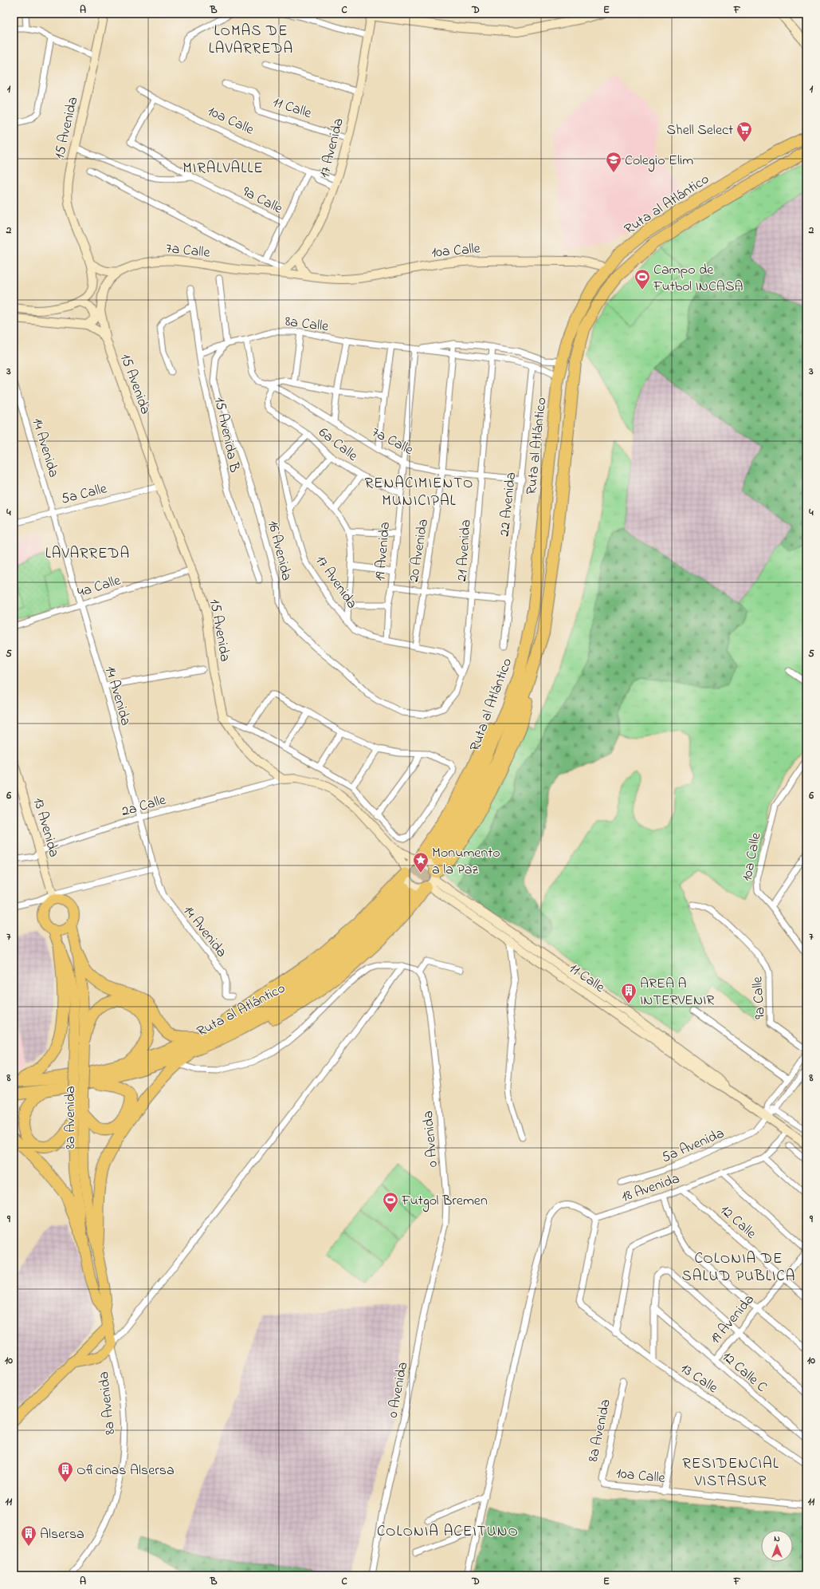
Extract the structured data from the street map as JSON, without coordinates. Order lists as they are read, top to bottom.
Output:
{
  "streets": {
    "highway": ["Ruta al Atlántico"],
    "main road": ["8a Avenida"],
    "street": [
      "11 Calle",
      "10a Calle",
      "15 Avenida",
      "17 Avenida",
      "9a Calle",
      "7a Calle",
      "8a Calle",
      "15 Avenida B",
      "6a Calle",
      "14 Avenida",
      "5a Calle",
      "22 Avenida",
      "16 Avenida",
      "20 Avenida",
      "21 Avenida",
      "19 Avenida",
      "4a Calle",
      "2a Calle",
      "13 Avenida",
      "0 Avenida",
      "5a Avenida",
      "18 Avenida",
      "12 Calle",
      "12 Calle C",
      "13 Calle"
    ]
  },
  "crossings": [
    ["11 Calle", "17 Avenida"],
    ["11 Calle", "5a Avenida"],
    ["11 Calle", "18 Avenida"],
    ["10a Calle", "17 Avenida"],
    ["10a Calle", "9a Calle"],
    ["10a Calle", "Ruta al Atlántico"],
    ["10a Calle", "7a Calle"],
    ["10a Calle", "8a Avenida"],
    ["15 Avenida", "7a Calle"],
    ["15 Avenida", "5a Calle"],
    ["15 Avenida", "4a Calle"],
    ["15 Avenida", "2a Calle"],
    ["17 Avenida", "7a Calle"],
    ["17 Avenida", "19 Avenida"],
    ["Ruta al Atlántico", "8a Calle"],
    ["7a Calle", "6a Calle"],
    ["7a Calle", "22 Avenida"],
    ["7a Calle", "20 Avenida"],
    ["7a Calle", "21 Avenida"],
    ["7a Calle", "19 Avenida"],
    ["8a Calle", "15 Avenida B"],
    ["8a Calle", "22 Avenida"],
    ["8a Calle", "16 Avenida"],
    ["8a Calle", "20 Avenida"],
    ["8a Calle", "21 Avenida"],
    ["8a Calle", "19 Avenida"],
    ["6a Calle", "19 Avenida"],
    ["14 Avenida", "5a Calle"],
    ["14 Avenida", "4a Calle"],
    ["14 Avenida", "2a Calle"],
    ["16 Avenida", "21 Avenida"],
    ["19 Avenida", "12 Calle"],
    ["19 Avenida", "12 Calle C"],
    ["2a Calle", "13 Avenida"],
    ["13 Avenida", "8a Avenida"],
    ["18 Avenida", "12 Calle"],
    ["18 Avenida", "13 Calle"]
  ],
  "districts": [
    "LOMAS DE LAVARREDA",
    "MIRALVALLE",
    "RENACIMIENTO MUNICIPAL",
    "LAVARREDA",
    "COLONIA DE SALUD PUBLICA",
    "RESIDENCIAL VISTASUR",
    "COLONIA ACEITUNO"
  ],
  "places": {
    "supermarket": ["Shell Select"],
    "school or university": ["Colegio Elim"],
    "sports": ["Campo de Futbol INCASA", "Futgol Bremen"],
    "place": ["Monumento a la Paz"],
    "building": ["AREA A INTERVENIR", "Oficinas Alsersa", "Alsersa"]
  },
  "north": "top",
  "grid": {
    "columns": [
      "A",
      "B",
      "C",
      "D",
      "E",
      "F"
    ],
    "rows": [
      "1",
      "2",
      "3",
      "4",
      "5",
      "6",
      "7",
      "8",
      "9",
      "10",
      "11"
    ]
  }
}
